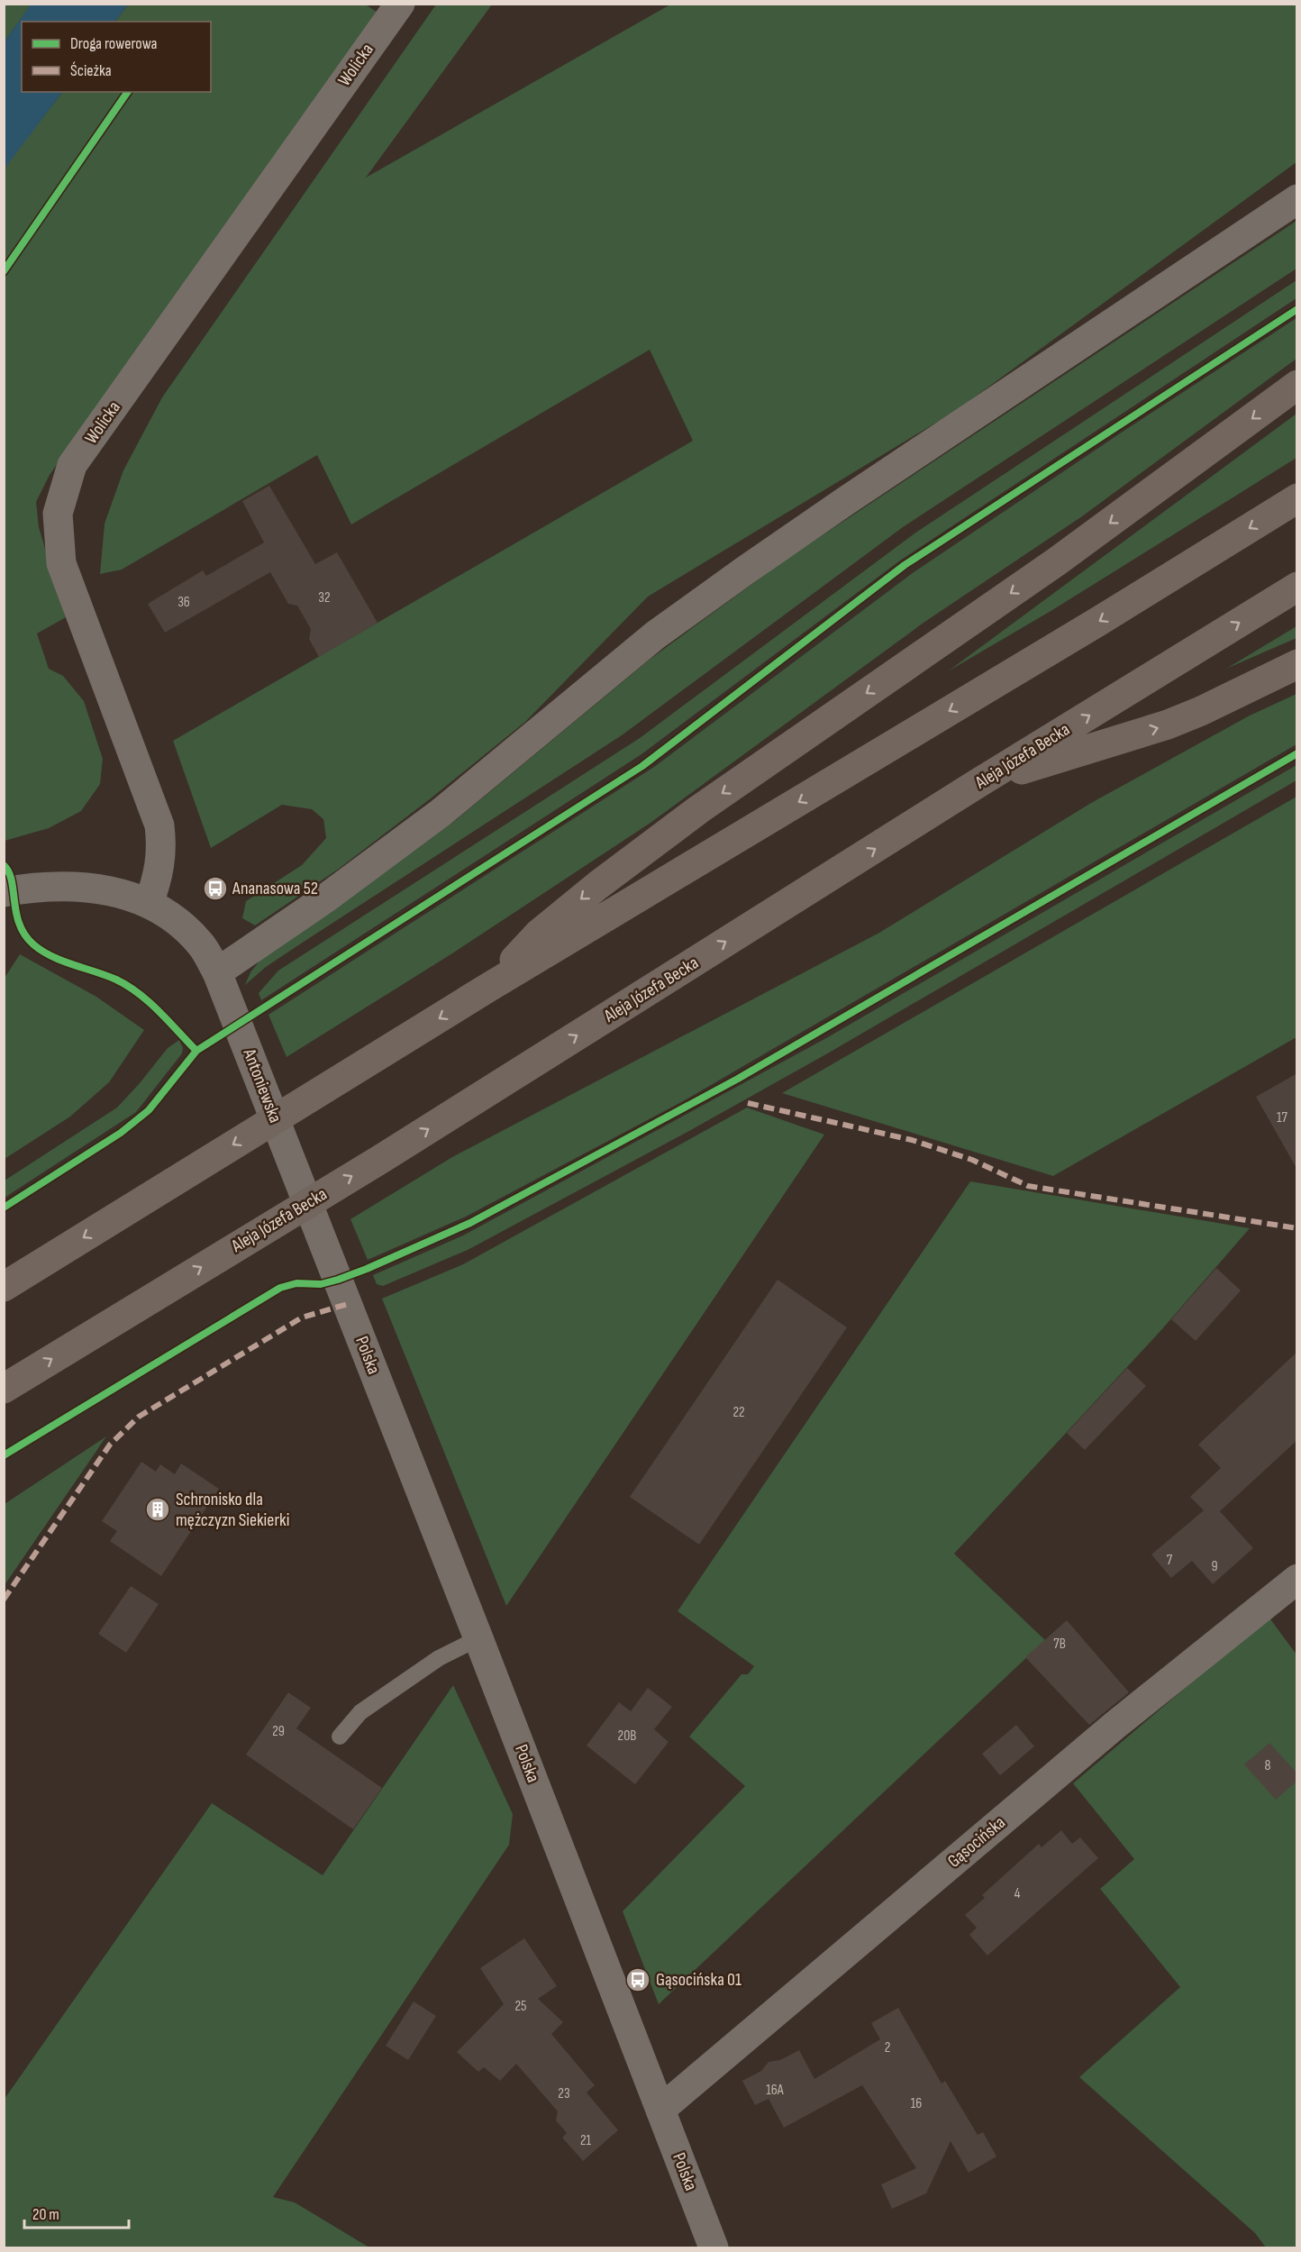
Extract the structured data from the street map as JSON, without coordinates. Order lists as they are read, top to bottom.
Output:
{
  "streets": {
    "main road": ["Aleja Józefa Becka"],
    "street": [
      "Wolicka",
      "Antoniewska",
      "Polska",
      "Gąsocińska"
    ]
  },
  "crossings": [
    ["Wolicka", "Antoniewska"],
    ["Antoniewska", "Polska"],
    ["Polska", "Gąsocińska"]
  ],
  "places": {
    "bus stop": ["Ananasowa 52", "Gąsocińska 01"],
    "building": ["Schronisko dla mężczyzn Siekierki"]
  },
  "house_numbers": [
    "32",
    "36",
    "17",
    "22",
    "7",
    "9",
    "7B",
    "29",
    "20B",
    "8",
    "4",
    "25",
    "2",
    "16A",
    "23",
    "16",
    "21"
  ],
  "legend": ["Droga rowerowa", "Ścieżka"],
  "scale_bar": "20 m"
}
